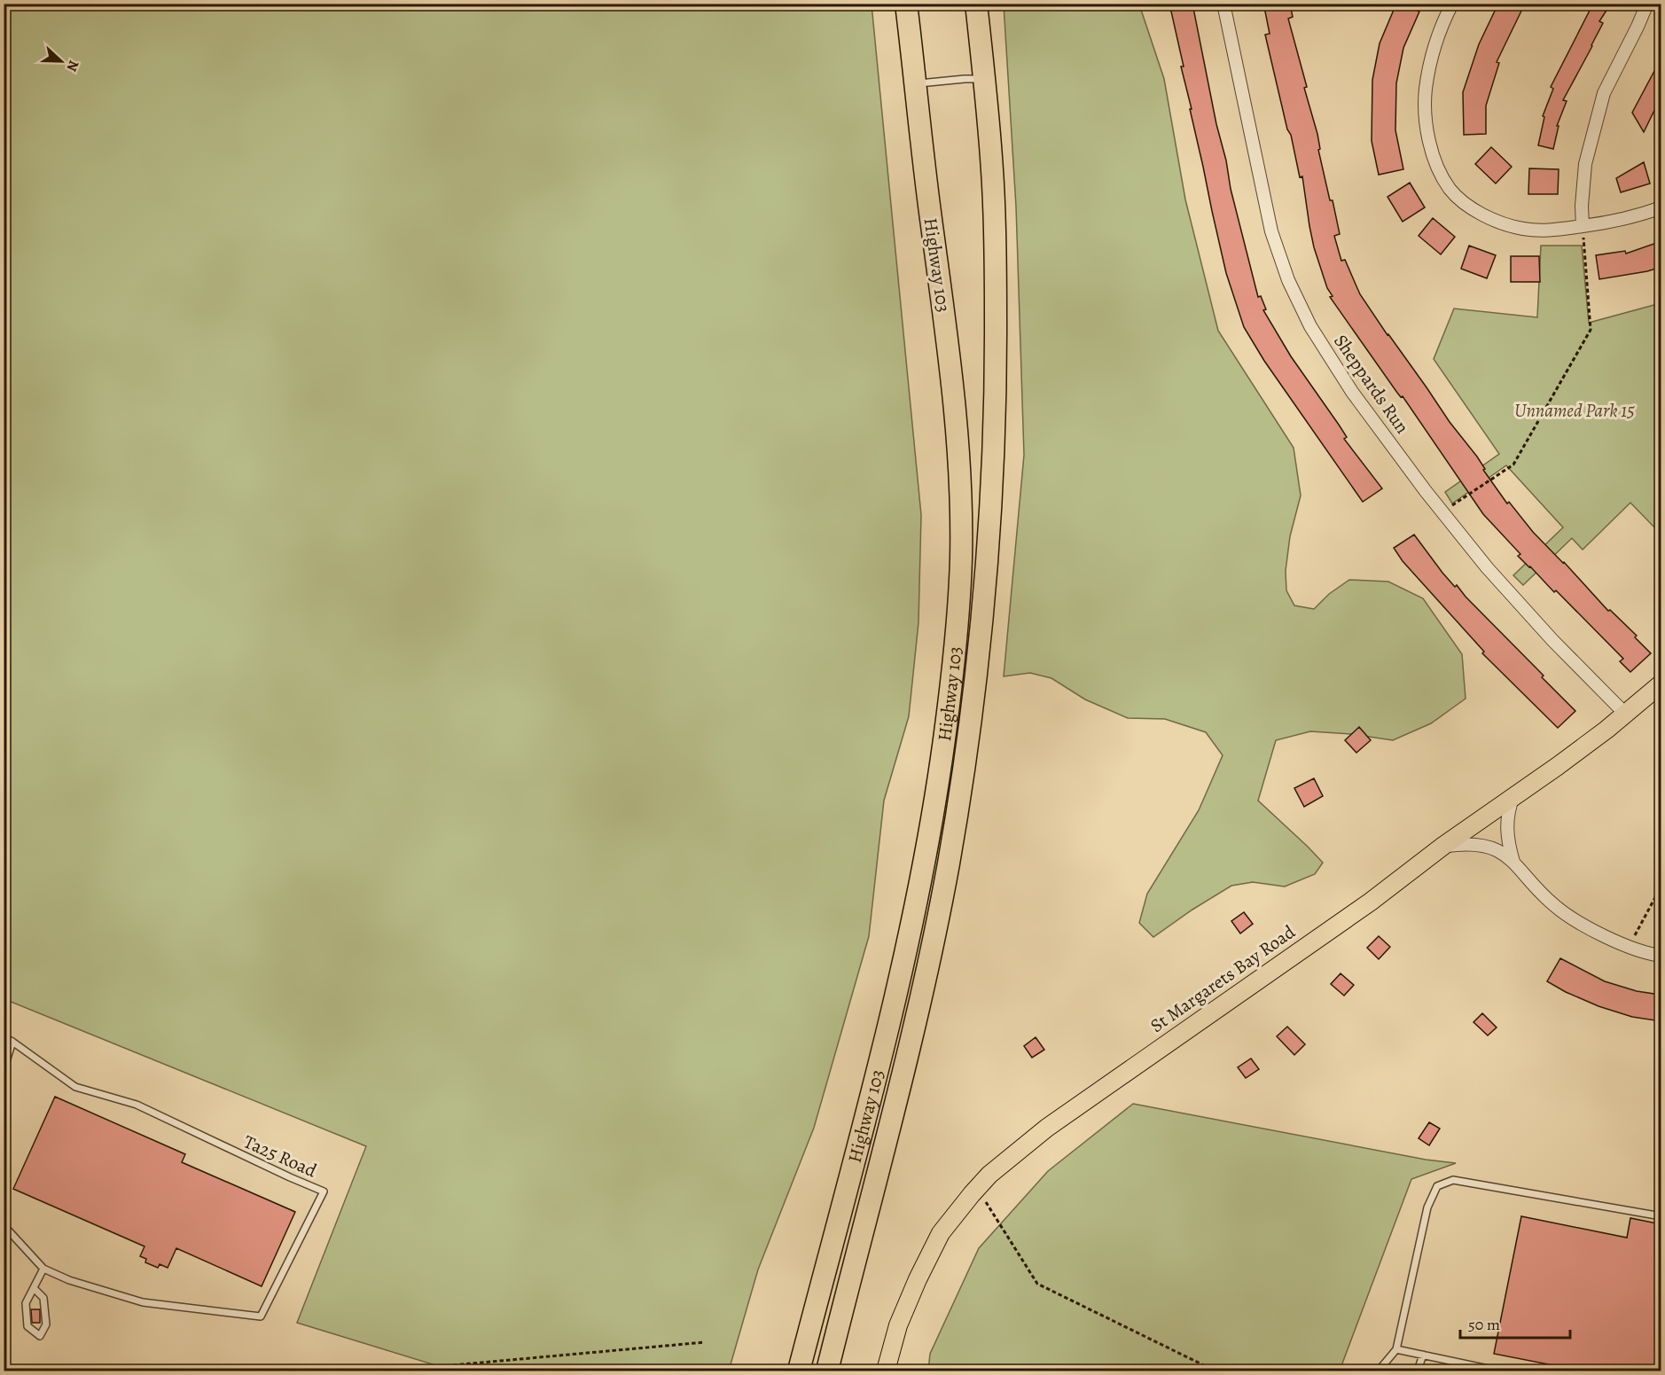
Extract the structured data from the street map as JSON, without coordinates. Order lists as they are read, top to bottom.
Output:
{
  "streets": {
    "highway": ["Highway 103"],
    "main road": ["St Margarets Bay Road"],
    "street": ["Sheppards Run"],
    "lane": ["Ta25 Road"]
  },
  "crossings": [
    ["Sheppards Run", "St Margarets Bay Road"]
  ],
  "parks": ["Unnamed Park 15"],
  "scale_bar": "50 m",
  "north": "right"
}
